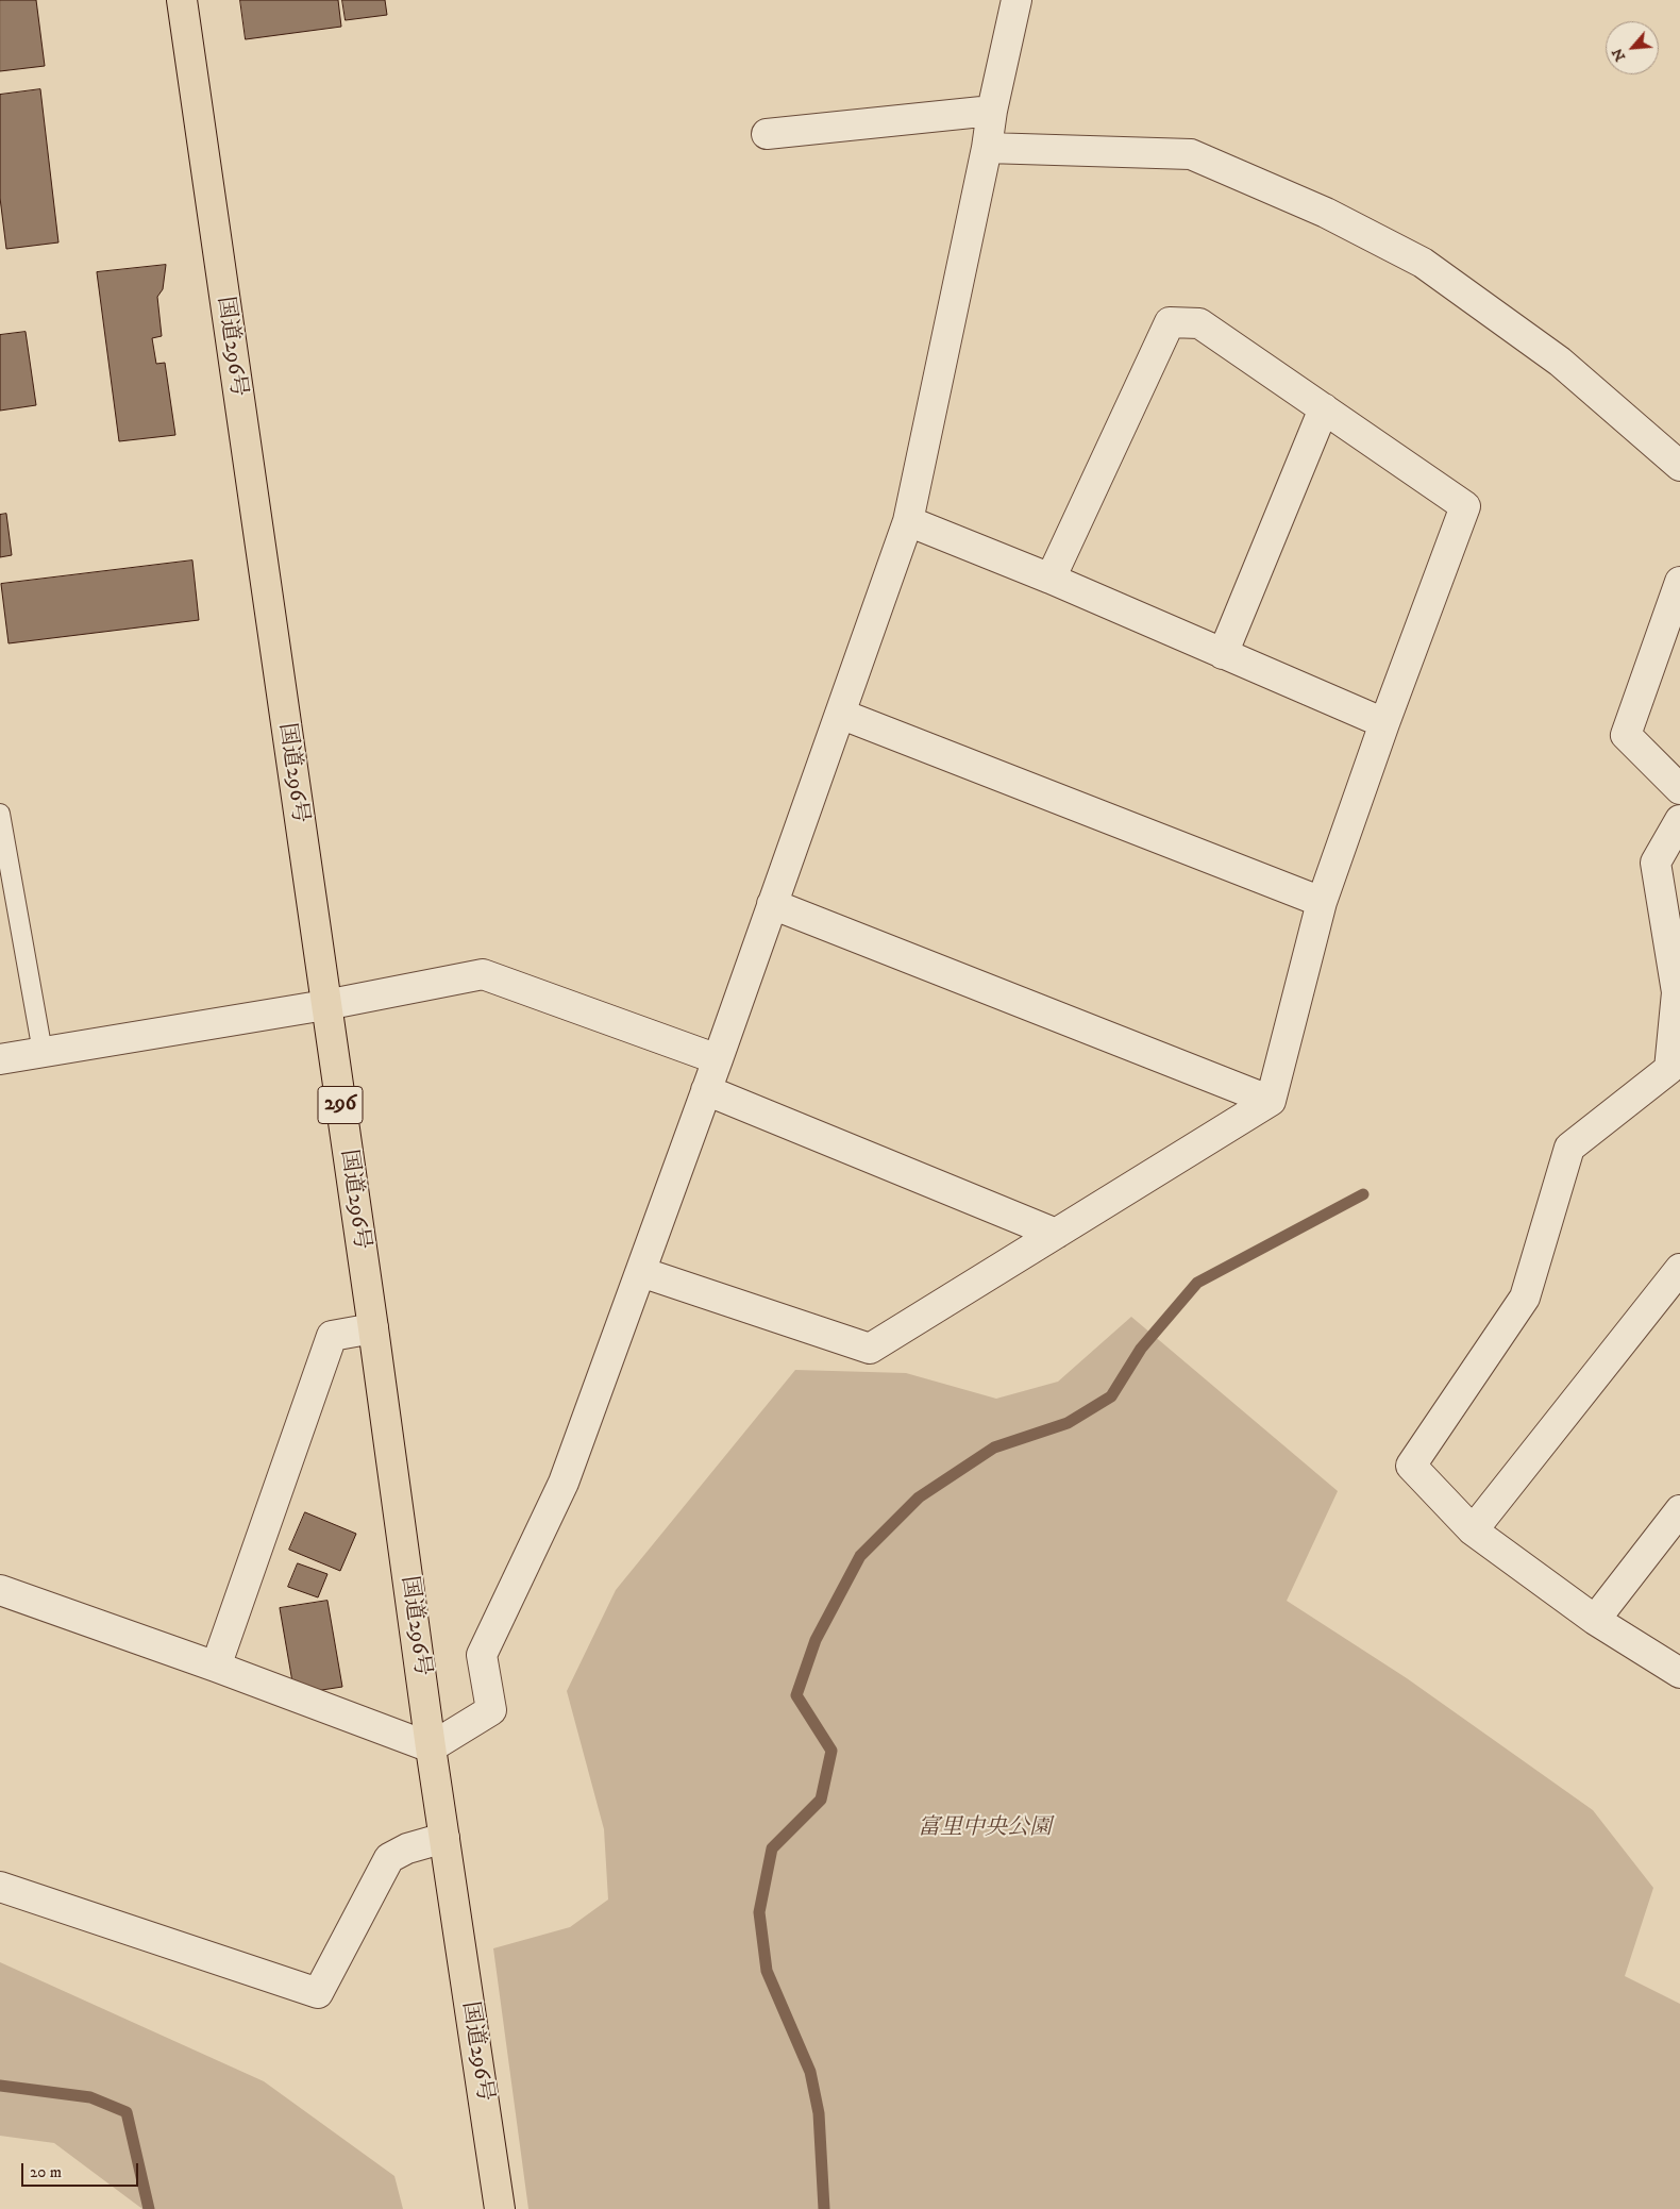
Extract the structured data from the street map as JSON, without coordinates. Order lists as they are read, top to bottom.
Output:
{
  "streets": {
    "highway": ["国道296号", "296"]
  },
  "parks": ["富里中央公園"],
  "scale_bar": "20 m",
  "north": "bottom left"
}
